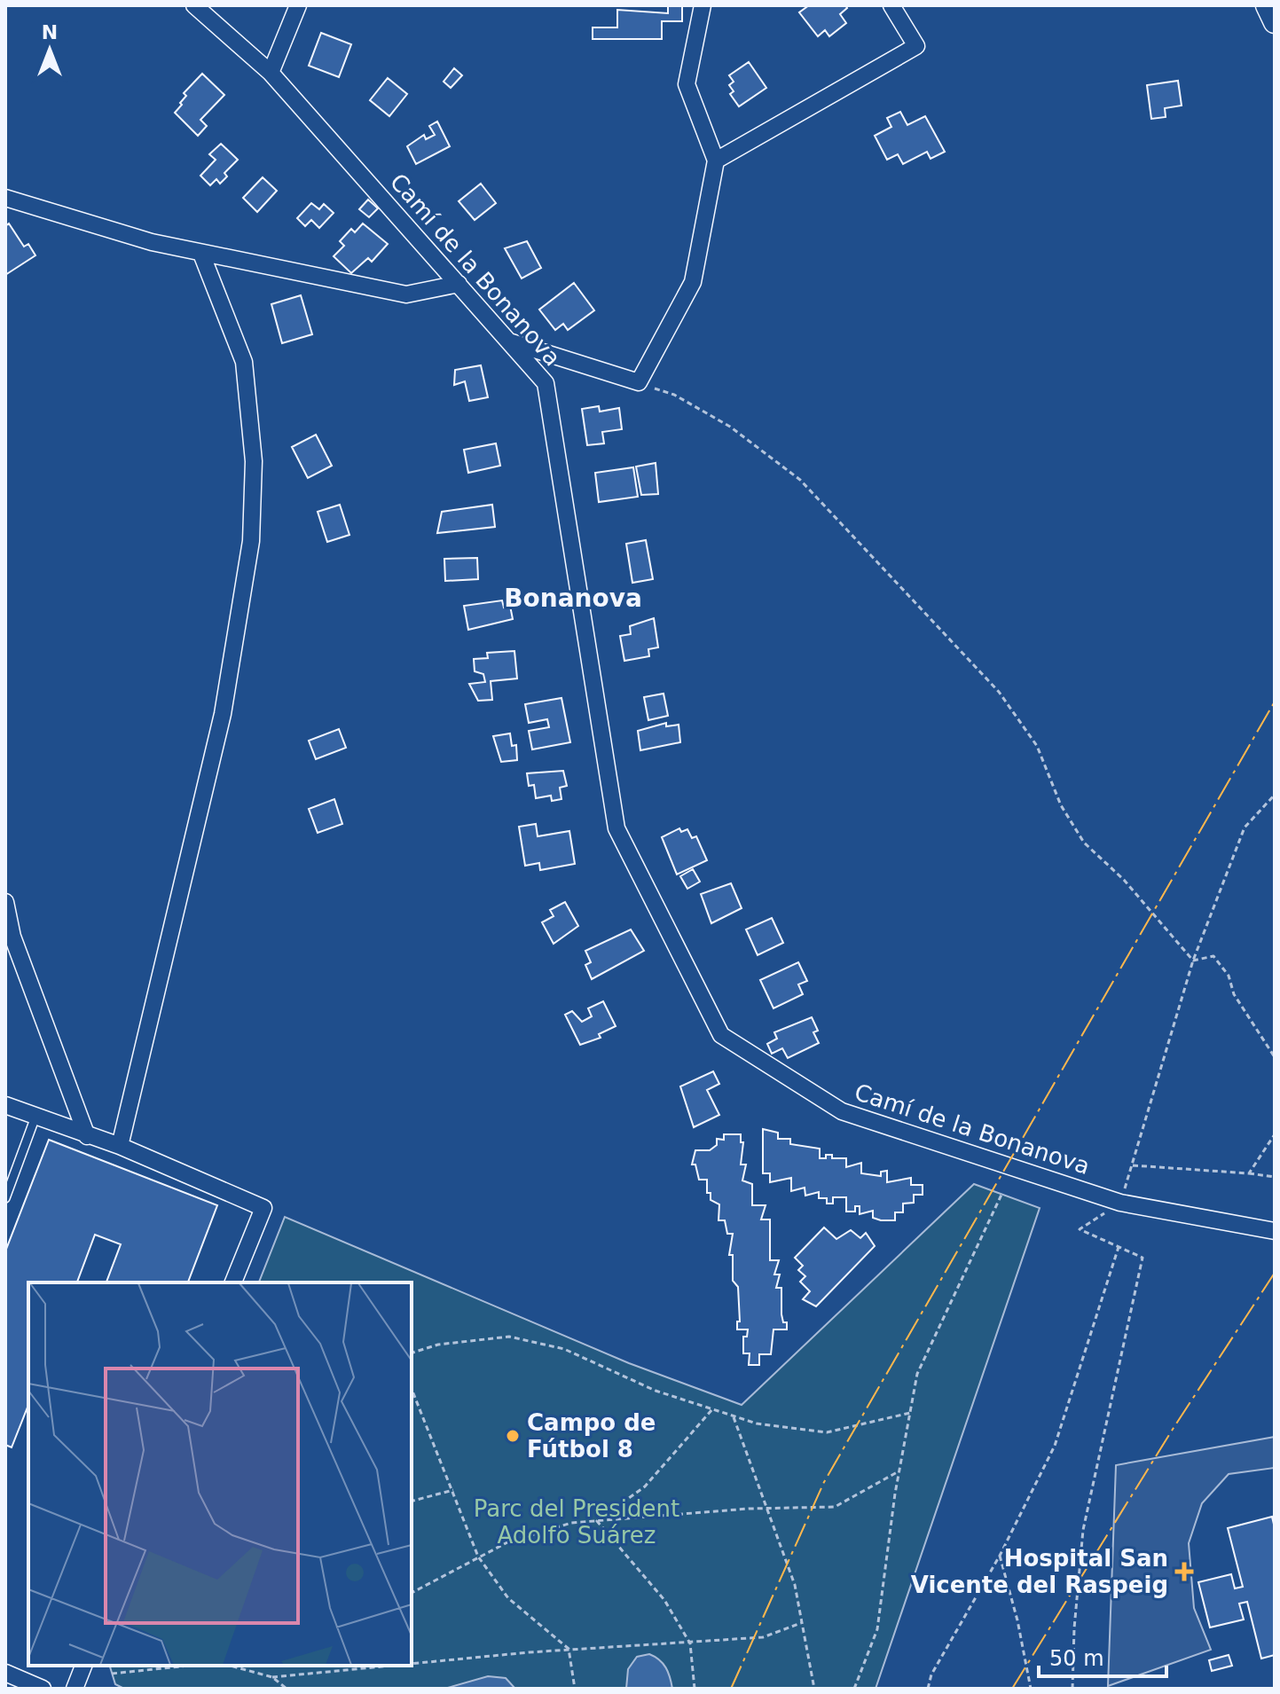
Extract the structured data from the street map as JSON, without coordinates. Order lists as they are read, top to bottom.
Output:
{
  "streets": {
    "street": ["Camí de la Bonanova"]
  },
  "districts": ["Bonanova"],
  "parks": ["Parc del President Adolfo Suárez"],
  "places": {
    "other": ["Campo de Fútbol 8"],
    "health": ["Hospital San Vicente del Raspeig"]
  },
  "scale_bar": "50 m",
  "north": "top"
}
